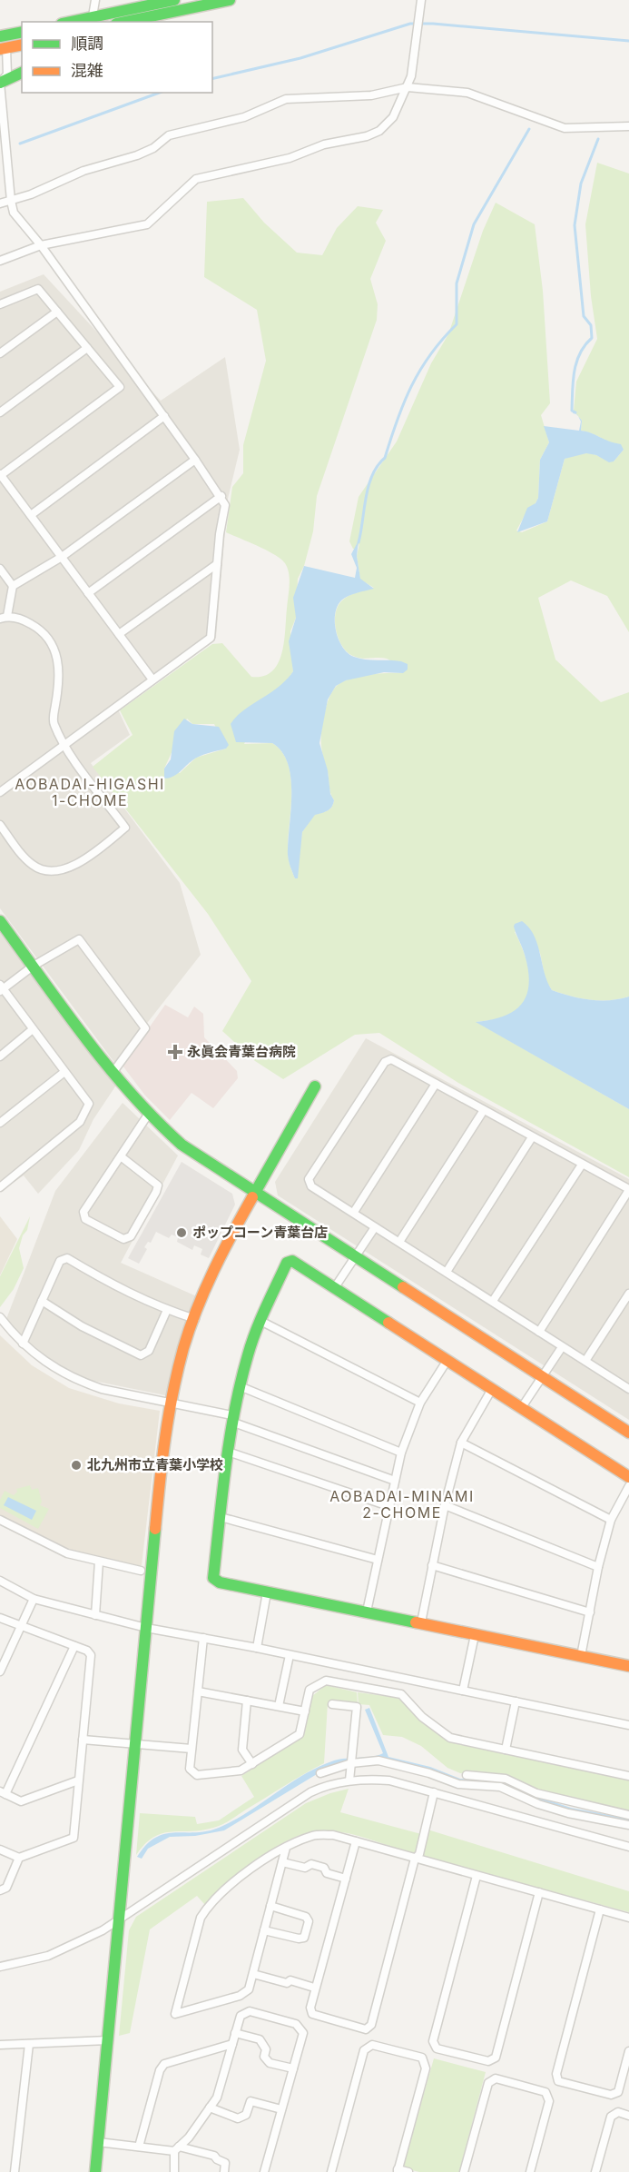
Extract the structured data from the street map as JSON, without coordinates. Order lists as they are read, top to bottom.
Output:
{
  "districts": ["AOBADAI-HIGASHI 1-CHOME", "AOBADAI-MINAMI 2-CHOME"],
  "places": {
    "health": ["永眞会青葉台病院"],
    "other": ["ポップコーン青葉台店", "北九州市立青葉小学校"]
  },
  "legend": ["順調", "混雑"]
}
